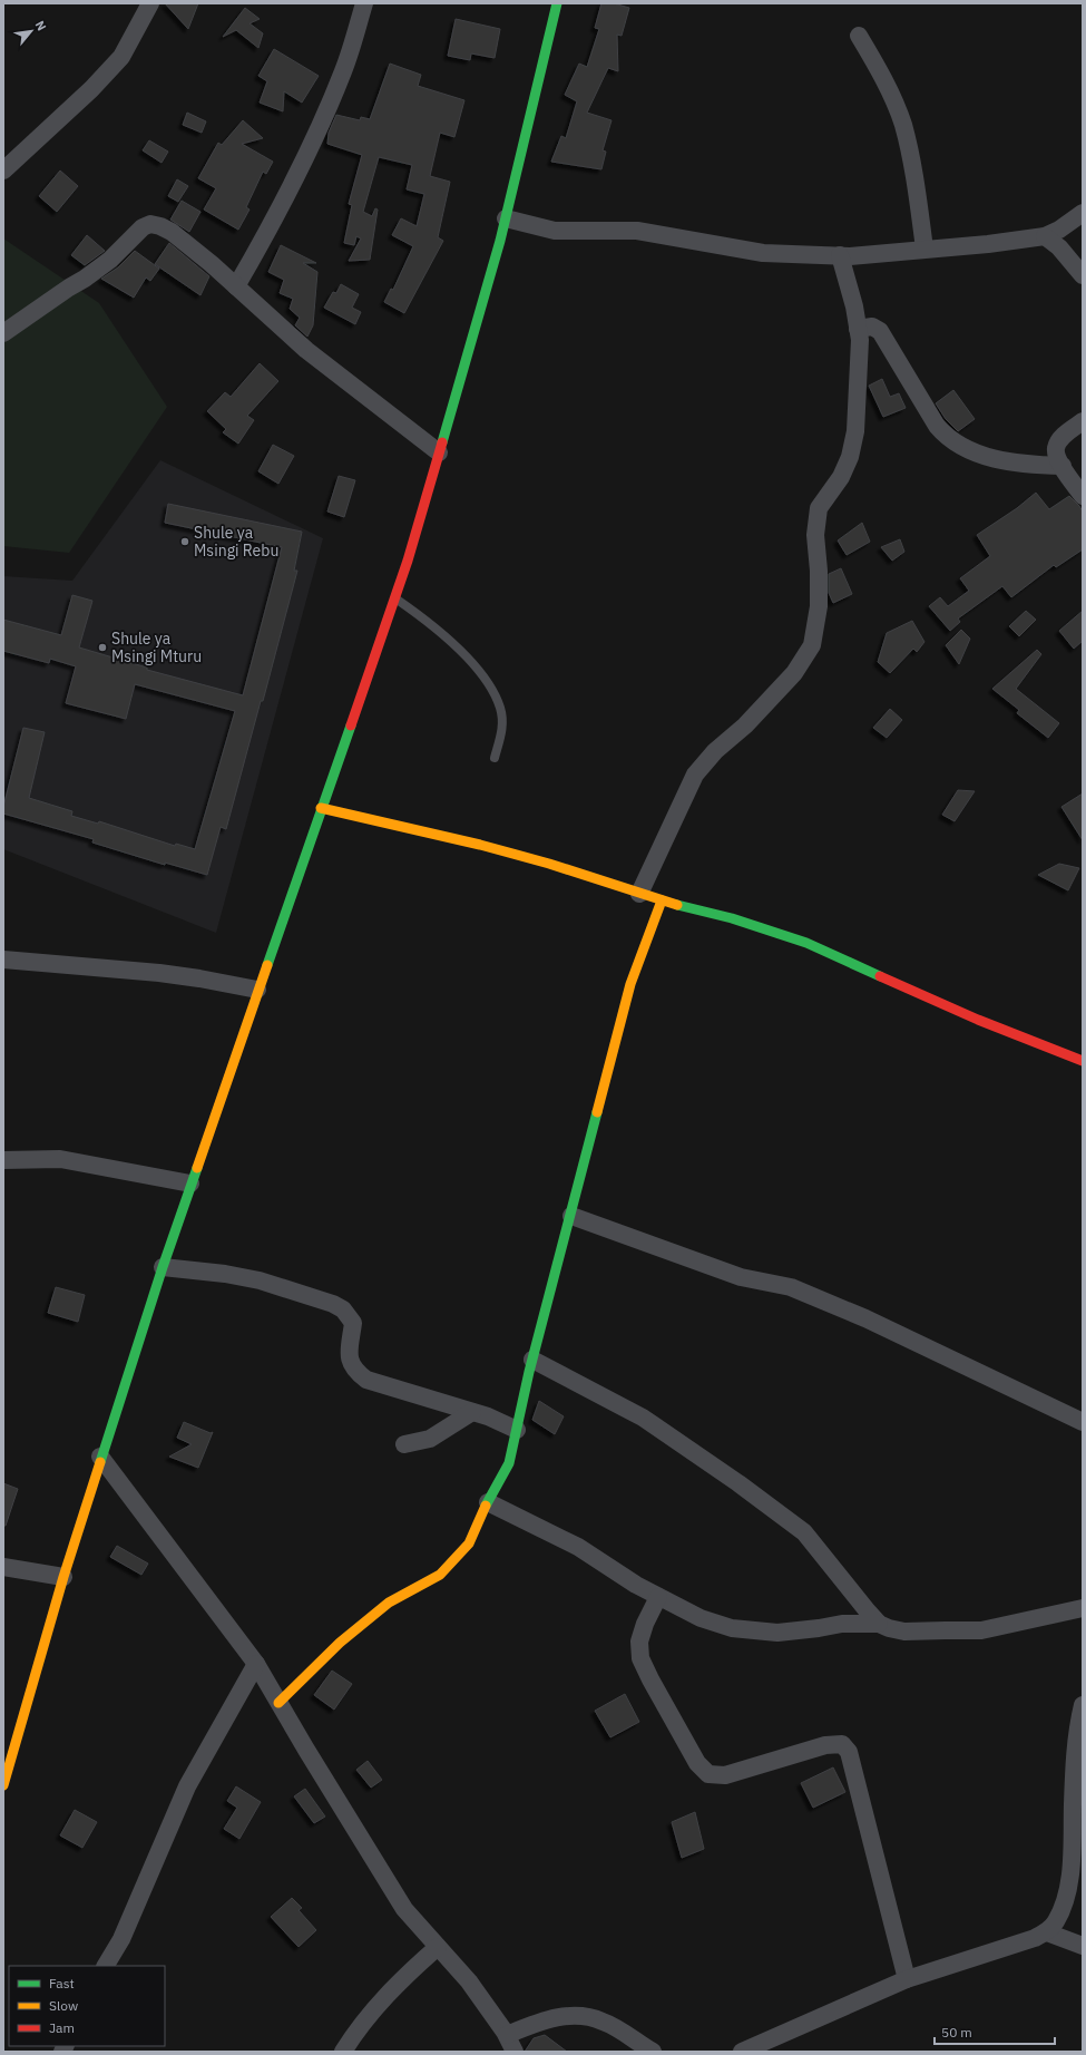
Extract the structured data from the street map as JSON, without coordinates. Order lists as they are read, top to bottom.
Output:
{
  "places": ["Shule ya Msingi Rebu", "Shule ya Msingi Mturu"],
  "legend": ["Fast", "Slow", "Jam"],
  "scale_bar": "50 m",
  "north": "top right"
}
